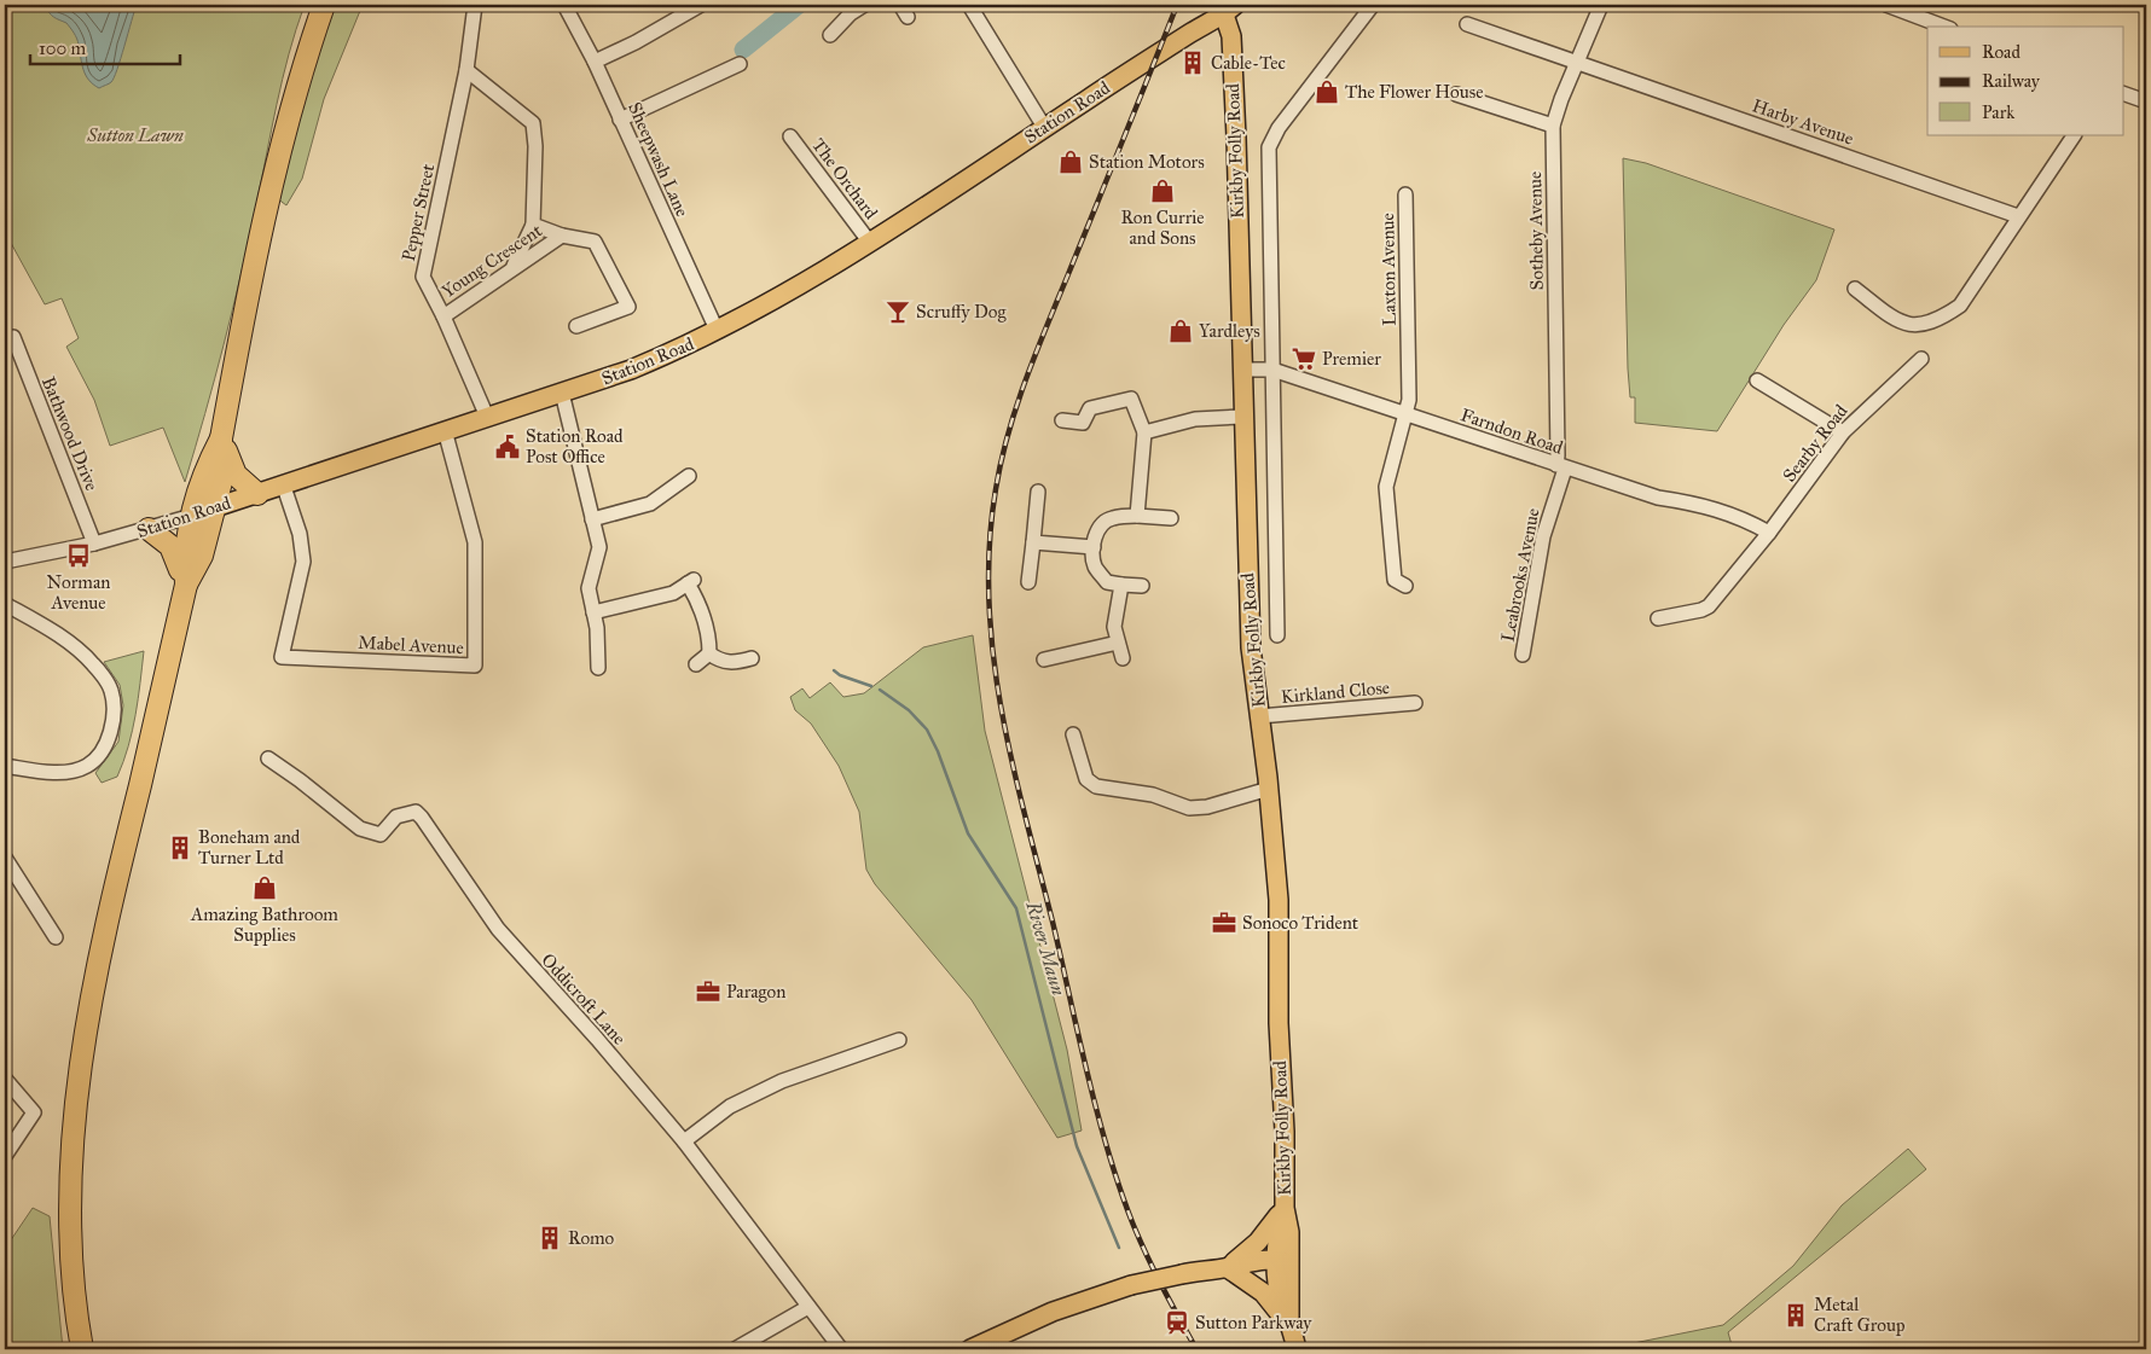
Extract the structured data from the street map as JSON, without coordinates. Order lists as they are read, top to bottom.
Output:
{
  "streets": {
    "main road": ["Station Road", "Kirkby Folly Road"],
    "street": [
      "Harby Avenue",
      "Sheepwash Lane",
      "The Orchard",
      "Pepper Street",
      "Sotheby Avenue",
      "Young Crescent",
      "Laxton Avenue",
      "Farndon Road",
      "Bathwood Drive",
      "Searby Road",
      "Leabrooks Avenue",
      "Mabel Avenue",
      "Kirkland Close",
      "Oddicroft Lane"
    ]
  },
  "crossings": [
    ["Station Road", "Kirkby Folly Road"],
    ["Station Road", "Sheepwash Lane"],
    ["Station Road", "The Orchard"],
    ["Station Road", "Pepper Street"],
    ["Station Road", "Bathwood Drive"],
    ["Station Road", "Mabel Avenue"],
    ["Harby Avenue", "Sotheby Avenue"],
    ["Kirkby Folly Road", "Farndon Road"],
    ["Kirkby Folly Road", "Kirkland Close"],
    ["Pepper Street", "Young Crescent"],
    ["Sotheby Avenue", "Farndon Road"],
    ["Sotheby Avenue", "Leabrooks Avenue"],
    ["Laxton Avenue", "Farndon Road"],
    ["Farndon Road", "Searby Road"],
    ["Farndon Road", "Leabrooks Avenue"]
  ],
  "water": ["River Maun"],
  "parks": ["Sutton Lawn"],
  "places": {
    "building": [
      "Cable-Tec",
      "Boneham and Turner Ltd",
      "Romo",
      "Metal Craft Group"
    ],
    "shop": [
      "The Flower House",
      "Station Motors",
      "Ron Currie and Sons",
      "Yardleys",
      "Amazing Bathroom Supplies"
    ],
    "bar": ["Scruffy Dog"],
    "supermarket": ["Premier"],
    "public building": ["Station Road Post Office"],
    "bus stop": ["Norman Avenue"],
    "office": ["Sonoco Trident", "Paragon"],
    "station": ["Sutton Parkway"]
  },
  "legend": ["Road", "Railway", "Park"],
  "scale_bar": "100 m"
}
